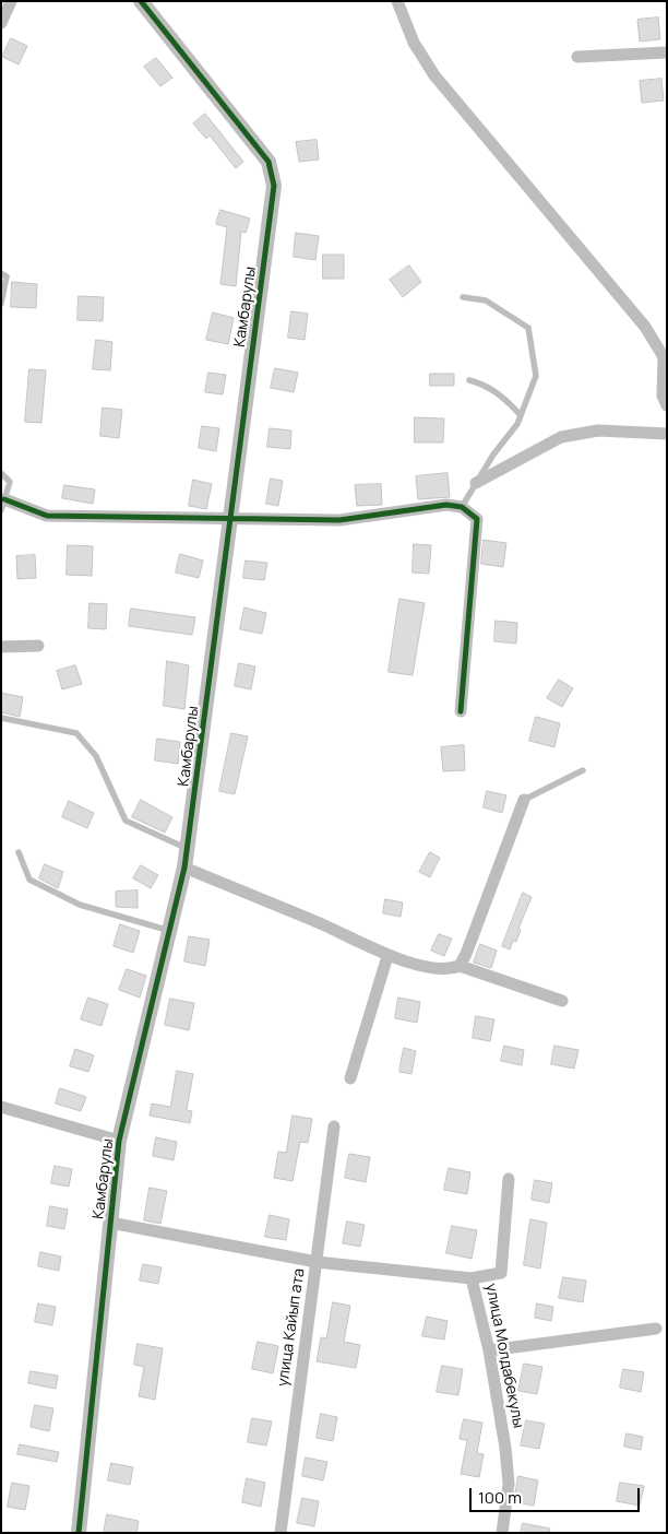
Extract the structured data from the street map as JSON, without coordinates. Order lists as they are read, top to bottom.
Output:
{
  "streets": {
    "street": ["Камбарулы", "улица Кайып ата", "улица Молдабекулы"]
  },
  "scale_bar": "100 m"
}
